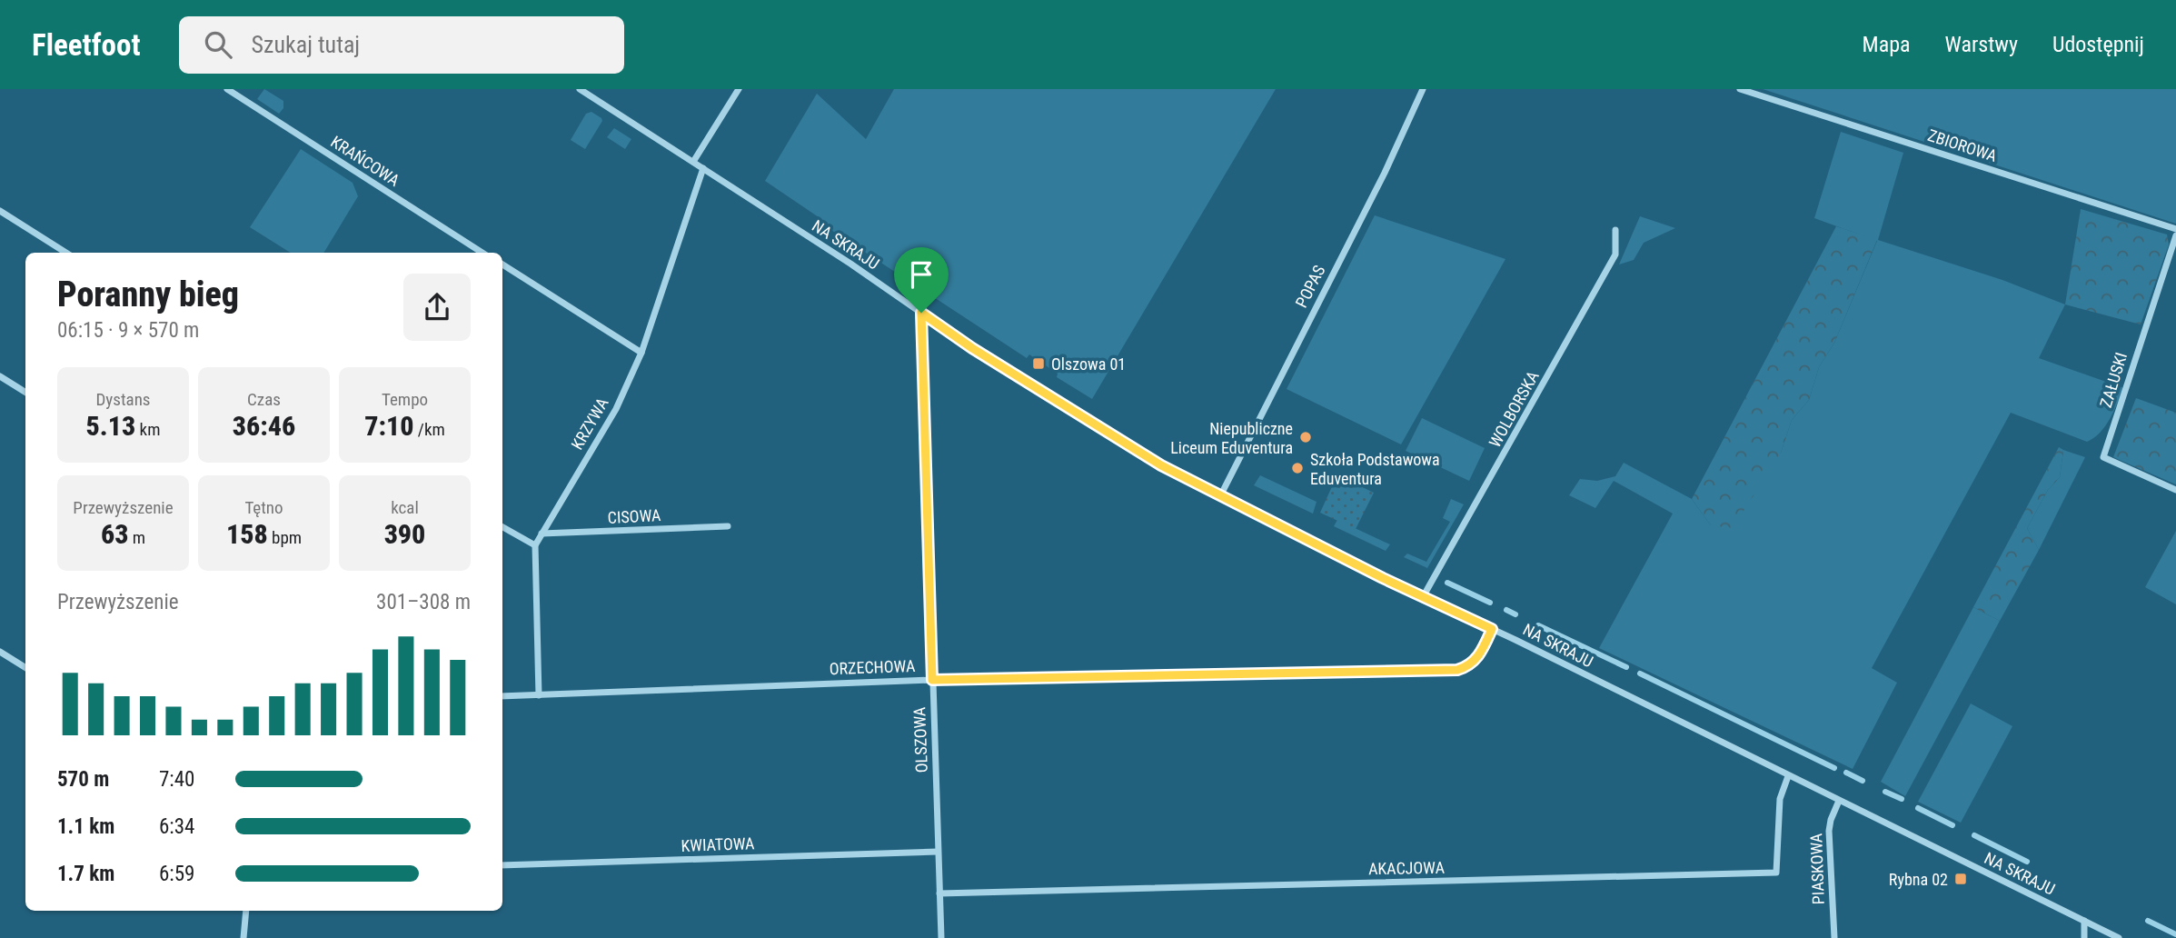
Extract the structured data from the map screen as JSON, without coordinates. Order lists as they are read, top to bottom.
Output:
{
  "streets": {
    "street": [
      "ZBIOROWA",
      "KRAŃCOWA",
      "NA SKRAJU",
      "POPAS",
      "ZAŁUSKI",
      "WOLBORSKA",
      "KRZYWA",
      "CISOWA",
      "ORZECHOWA",
      "OLSZOWA",
      "KWIATOWA",
      "AKACJOWA",
      "PIASKOWA"
    ]
  },
  "crossings": [
    ["NA SKRAJU", "POPAS"],
    ["NA SKRAJU", "WOLBORSKA"],
    ["NA SKRAJU", "KRZYWA"],
    ["NA SKRAJU", "ORZECHOWA"],
    ["NA SKRAJU", "OLSZOWA"],
    ["NA SKRAJU", "AKACJOWA"],
    ["NA SKRAJU", "PIASKOWA"],
    ["KRZYWA", "CISOWA"],
    ["KRZYWA", "ORZECHOWA"],
    ["ORZECHOWA", "OLSZOWA"],
    ["OLSZOWA", "KWIATOWA"],
    ["OLSZOWA", "AKACJOWA"]
  ],
  "places": {
    "transit": ["Olszowa 01", "Rybna 02"],
    "other": ["Niepubliczne Liceum Eduventura", "Szkoła Podstawowa Eduventura"]
  },
  "page": {
    "header": "Fleetfoot",
    "search": "Szukaj tutaj",
    "nav": ["Mapa", "Warstwy", "Udostępnij"],
    "heading": ["Poranny bieg", "06:15 · 9 × 570 m"],
    "stats": [
      ["Dystans", "5.13 km"],
      ["Czas", "36:46"],
      ["Tempo", "7:10 /km"],
      ["Przewyższenie", "63 m"],
      ["Tętno", "158 bpm"],
      ["kcal", "390"]
    ],
    "chart": ["Przewyższenie", "301–308 m"],
    "list": [
      {
        "name": "570 m",
        "note": "7:40"
      },
      {
        "name": "1.1 km",
        "note": "6:34"
      },
      {
        "name": "1.7 km",
        "note": "6:59"
      }
    ]
  }
}
